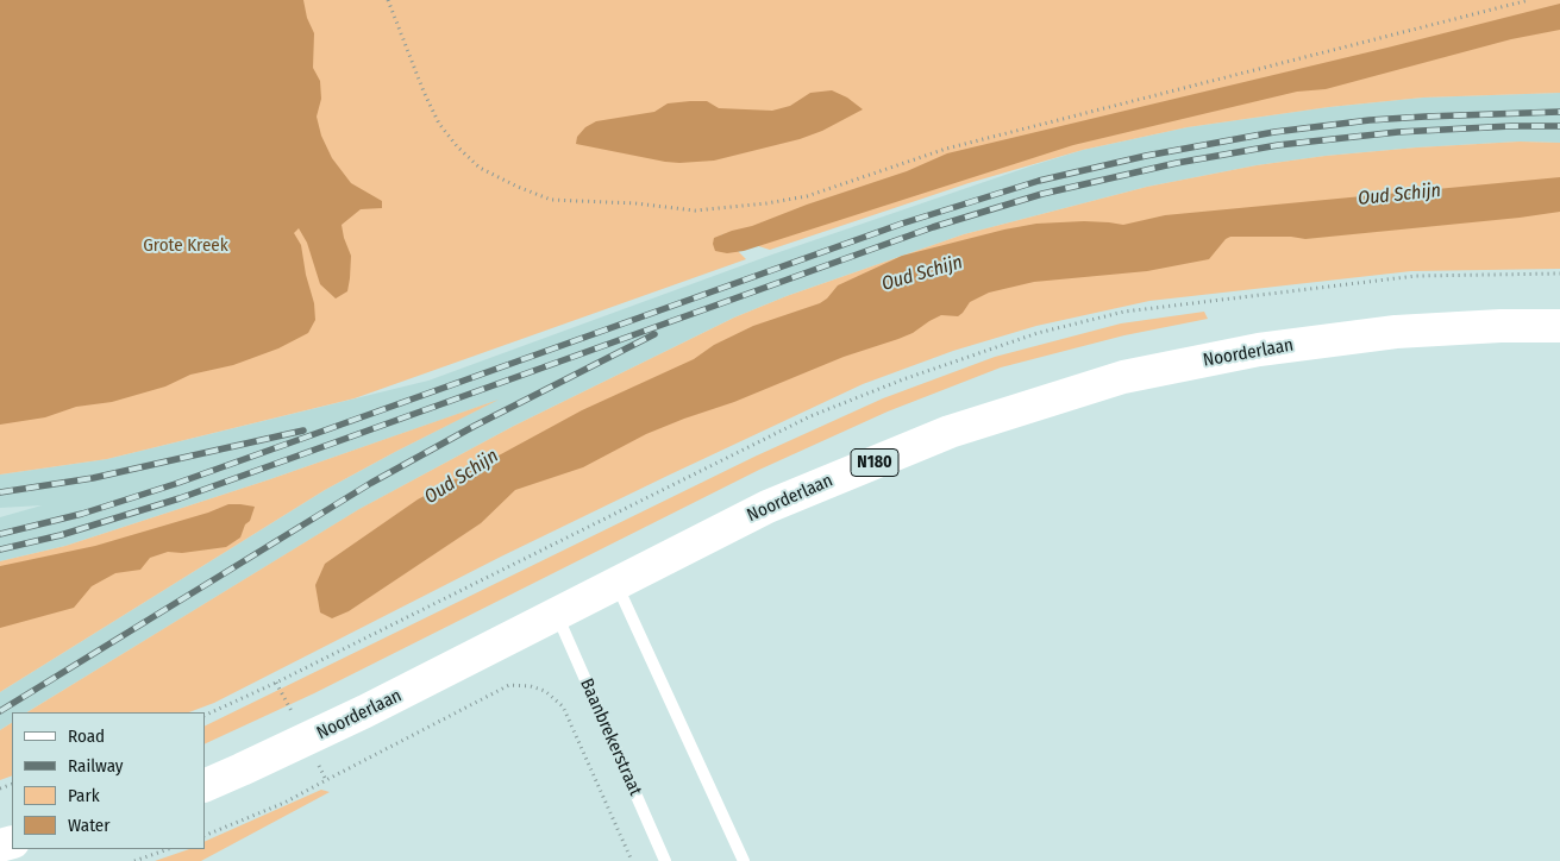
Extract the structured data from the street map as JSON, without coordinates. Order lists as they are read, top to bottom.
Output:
{
  "streets": {
    "main road": ["Noorderlaan", "N180"],
    "lane": ["Baanbrekerstraat"]
  },
  "crossings": [
    ["Noorderlaan", "Baanbrekerstraat"]
  ],
  "water": ["Oud Schijn"],
  "parks": ["Grote Kreek"],
  "legend": [
    "Road",
    "Railway",
    "Park",
    "Water"
  ]
}
